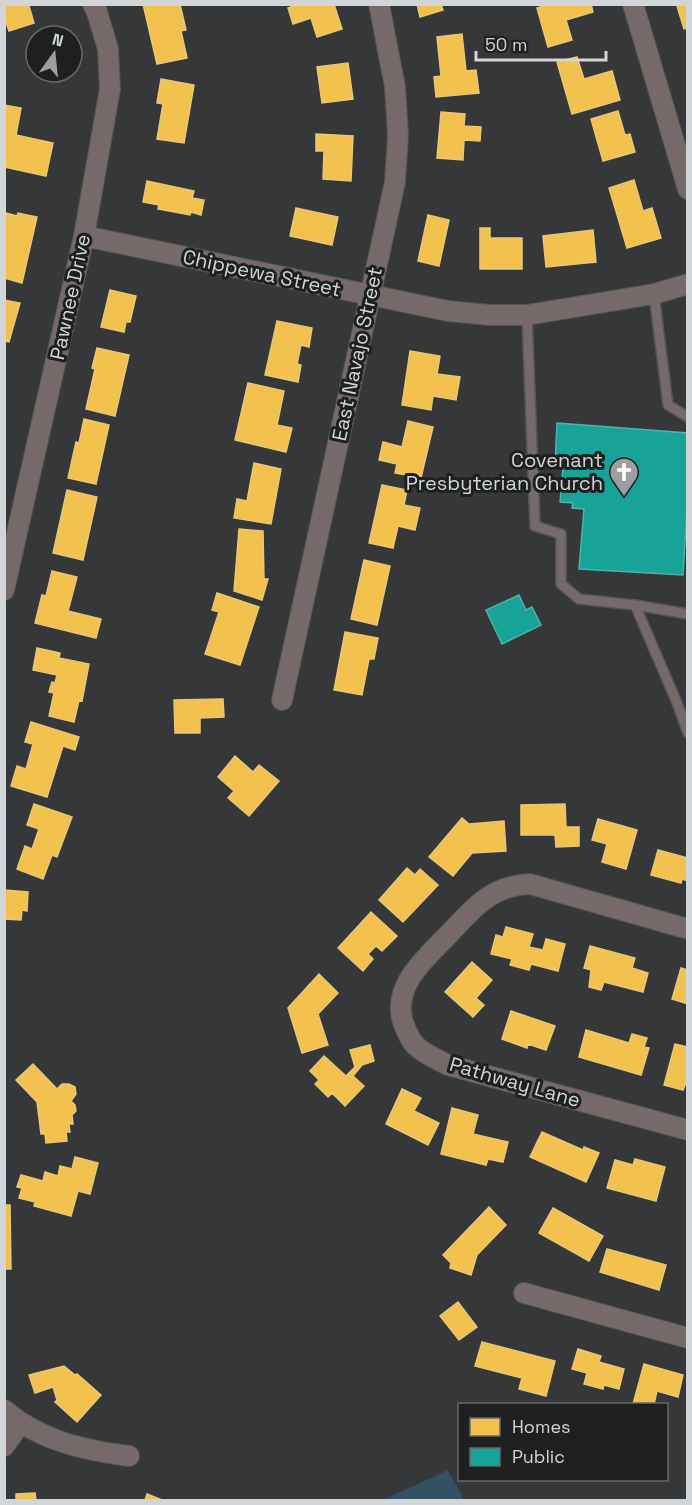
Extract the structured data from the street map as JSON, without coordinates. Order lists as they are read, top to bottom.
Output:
{
  "streets": {
    "street": [
      "Chippewa Street",
      "Pawnee Drive",
      "East Navajo Street",
      "Pathway Lane"
    ]
  },
  "crossings": [
    ["Chippewa Street", "Pawnee Drive"],
    ["Chippewa Street", "East Navajo Street"]
  ],
  "places": {
    "church": ["Covenant Presbyterian Church"]
  },
  "legend": ["Homes", "Public"],
  "scale_bar": "50 m",
  "north": "top"
}
